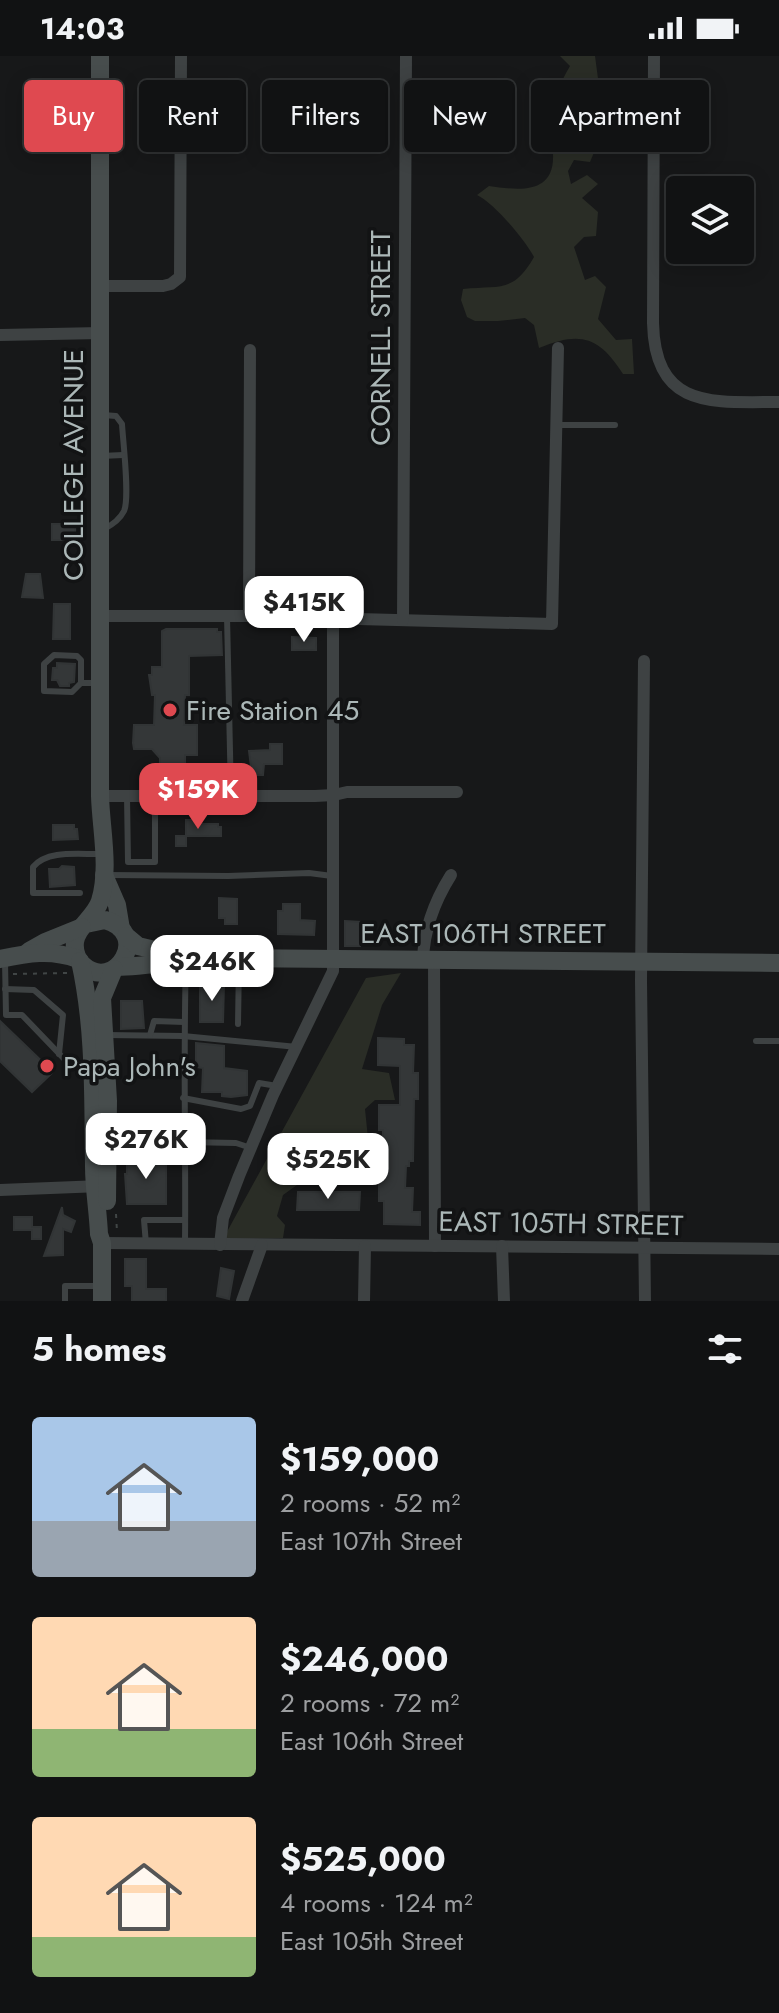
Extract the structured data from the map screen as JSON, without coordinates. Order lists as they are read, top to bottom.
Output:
{
  "streets": {
    "main road": ["COLLEGE AVENUE", "EAST 106TH STREET"],
    "street": ["CORNELL STREET", "EAST 105TH STREET"]
  },
  "crossings": [
    ["COLLEGE AVENUE", "EAST 106TH STREET"]
  ],
  "places": ["Fire Station 45", "Papa John's"],
  "page": {
    "status": "14:03",
    "chip": [
      "Buy",
      "Rent",
      "Filters",
      "New",
      "Apartment"
    ],
    "price": [
      "$415K",
      "$159K",
      "$246K",
      "$276K",
      "$525K"
    ],
    "heading": "5 homes",
    "list": [
      {
        "name": "$159,000",
        "note": "2 rooms · 52 m² · East 107th Street"
      },
      {
        "name": "$246,000",
        "note": "2 rooms · 72 m² · East 106th Street"
      },
      {
        "name": "$525,000",
        "note": "4 rooms · 124 m² · East 105th Street"
      }
    ]
  }
}
